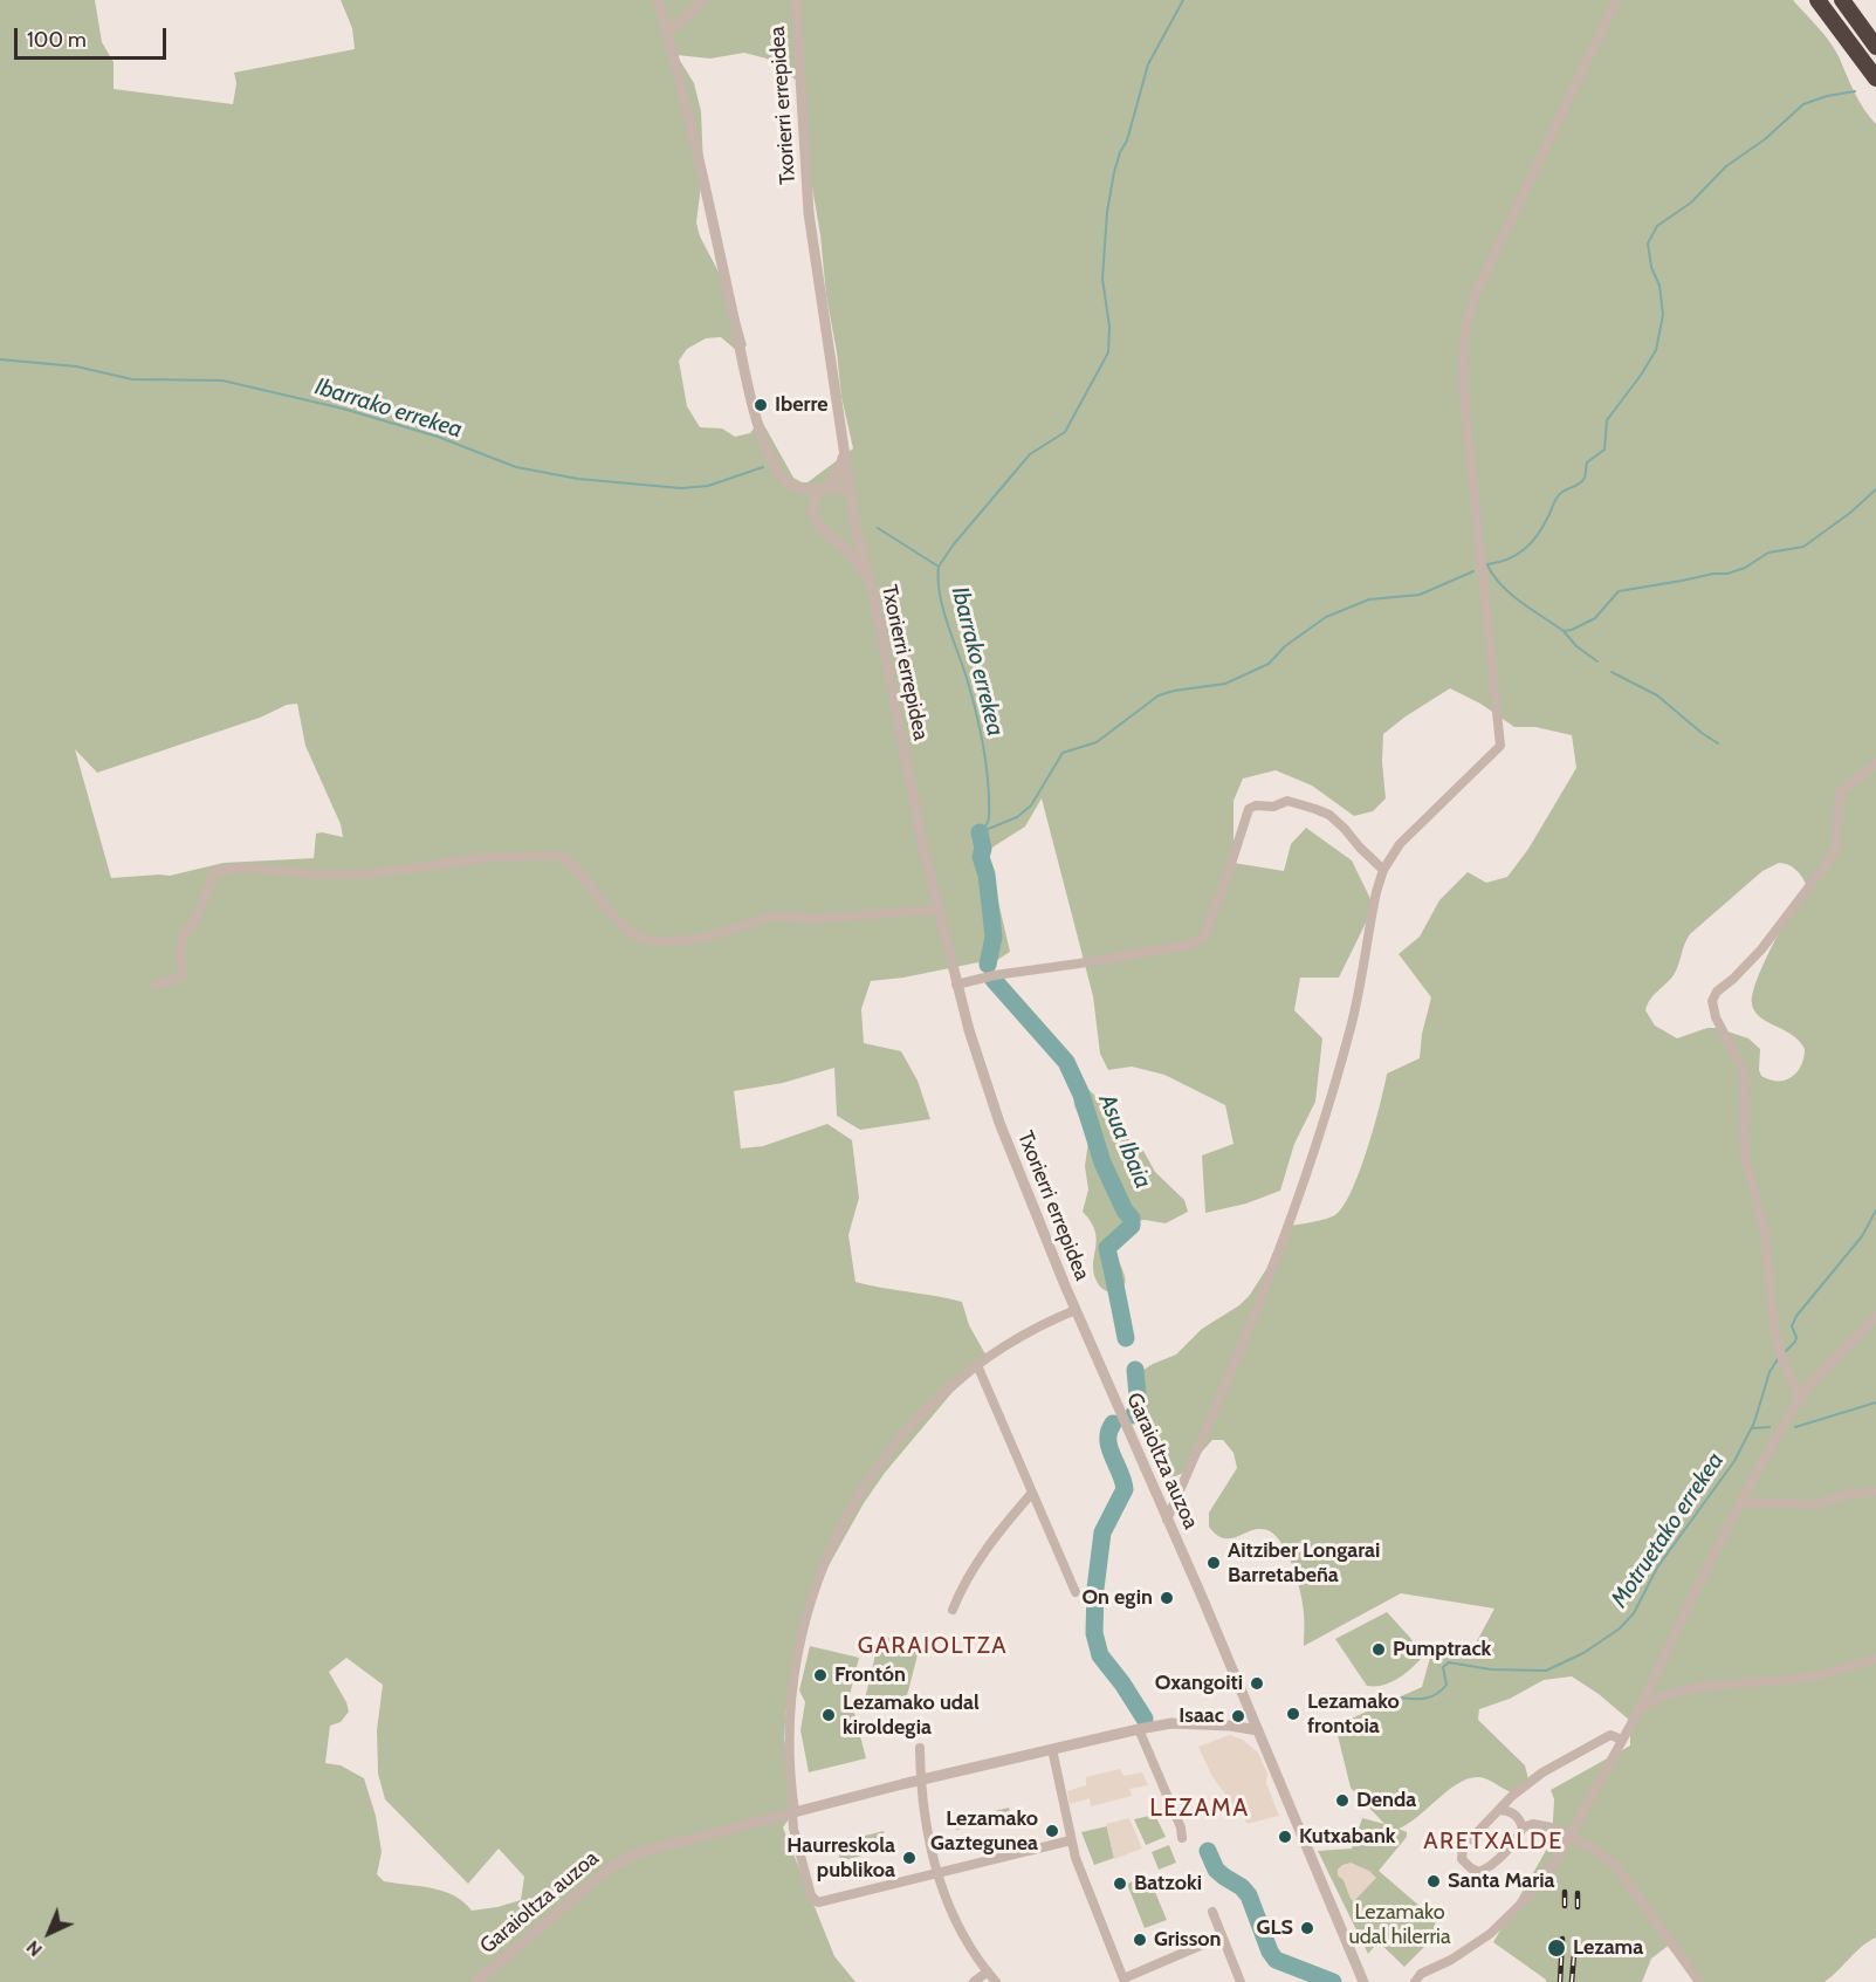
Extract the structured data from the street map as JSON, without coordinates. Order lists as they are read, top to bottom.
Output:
{
  "streets": {
    "street": ["Txorierri errepidea", "Garaioltza auzoa"]
  },
  "crossings": [
    ["Txorierri errepidea", "Garaioltza auzoa"]
  ],
  "districts": ["GARAIOLTZA", "LEZAMA", "ARETXALDE"],
  "water": ["Ibarrako errekea", "Asua Ibaia", "Motruetako errekea"],
  "parks": ["Lezamako udal hilerria"],
  "places": [
    "Iberre",
    "Aitziber Longarai Barretabeña",
    "On egin",
    "Pumptrack",
    "Frontón",
    "Oxangoiti",
    "Lezamako frontoia",
    "Lezamako udal kiroldegia",
    "Isaac",
    "Denda",
    "Lezamako Gaztegunea",
    "Kutxabank",
    "Haurreskola publikoa",
    "Santa Maria",
    "Batzoki",
    "GLS",
    "Grisson",
    "Lezama"
  ],
  "scale_bar": "100 m",
  "north": "bottom left"
}
